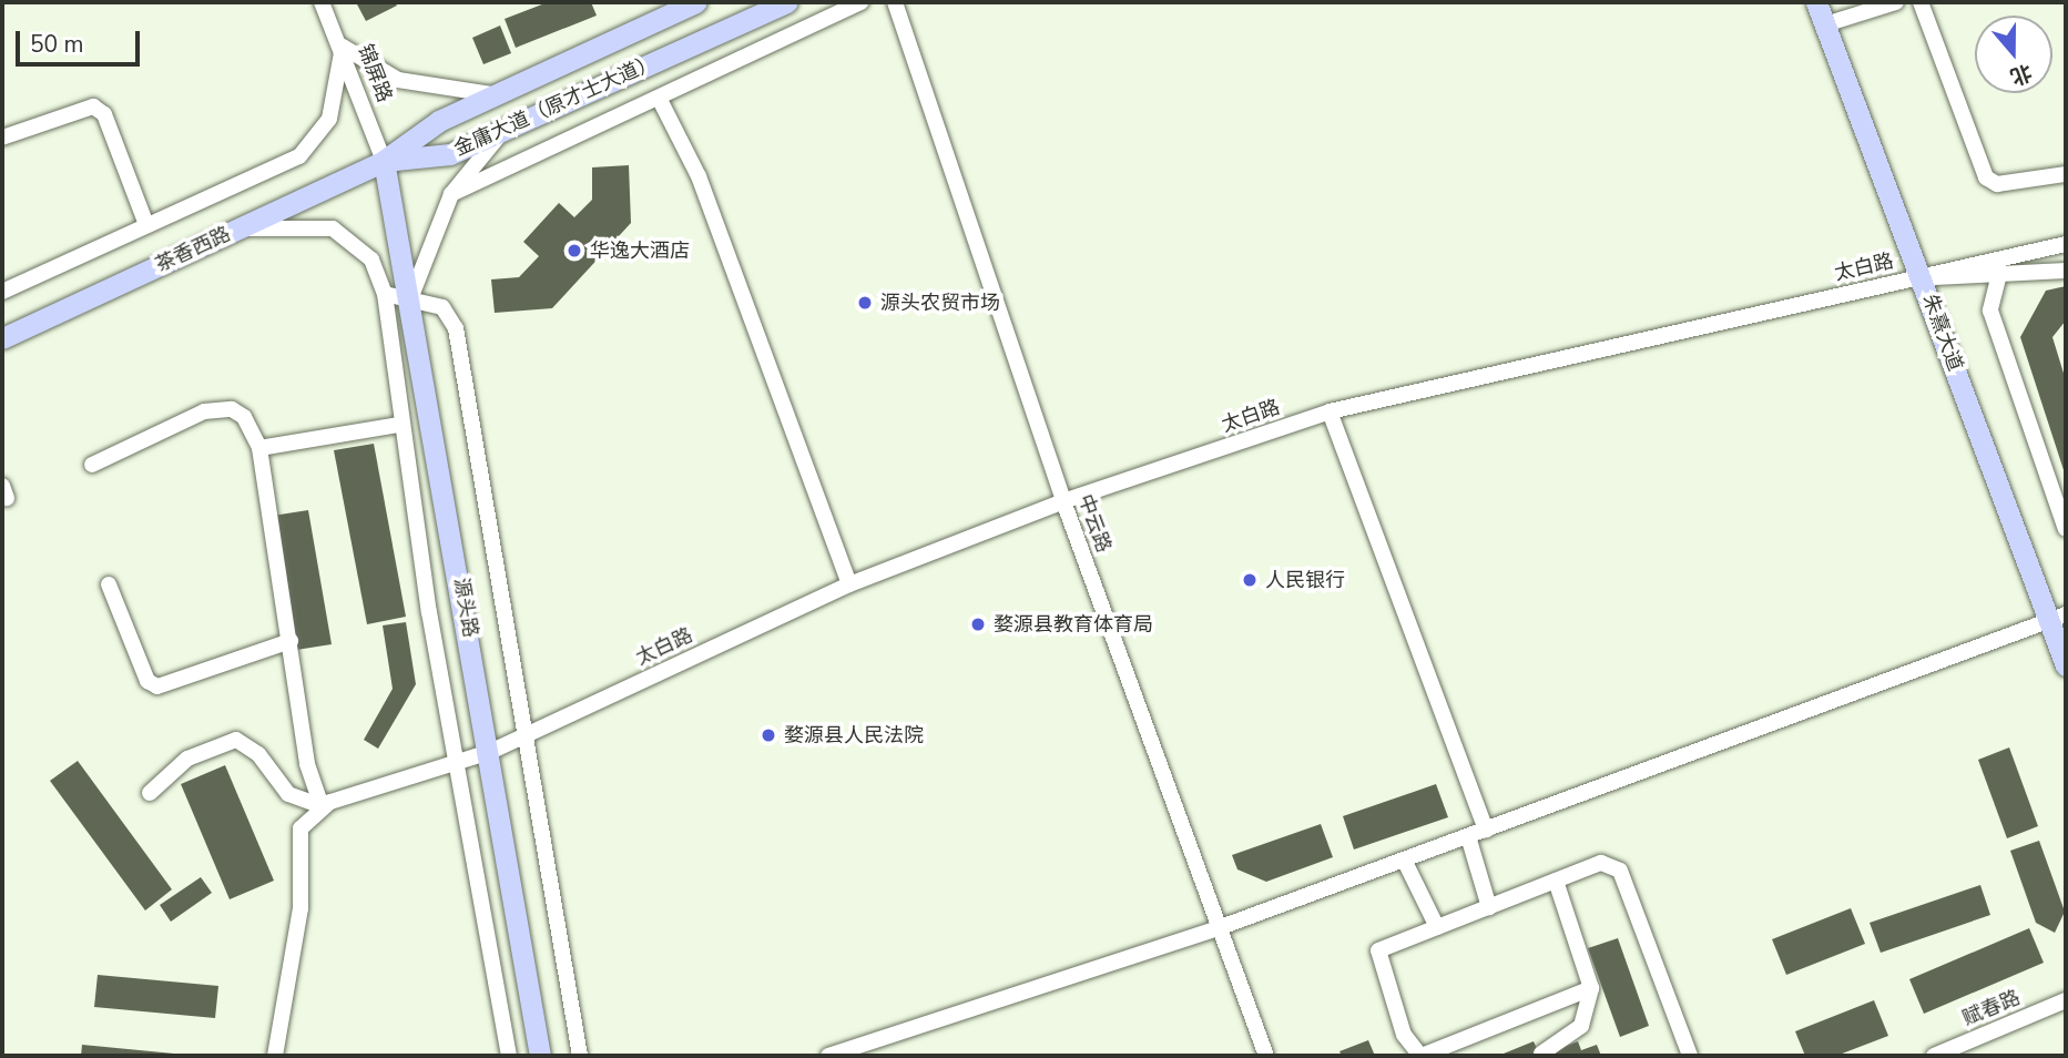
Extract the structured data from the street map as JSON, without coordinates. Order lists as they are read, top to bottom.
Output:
{
  "streets": {
    "main road": [
      "金庸大道（原才士大道）",
      "茶香西路",
      "朱熹大道",
      "源头路"
    ],
    "street": [
      "锦屏路",
      "太白路",
      "中云路",
      "赋春路"
    ]
  },
  "crossings": [
    ["锦屏路", "金庸大道（原才士大道）"],
    ["锦屏路", "茶香西路"],
    ["锦屏路", "源头路"],
    ["金庸大道（原才士大道）", "茶香西路"],
    ["金庸大道（原才士大道）", "源头路"],
    ["茶香西路", "源头路"],
    ["太白路", "朱熹大道"],
    ["太白路", "中云路"],
    ["太白路", "源头路"]
  ],
  "places": [
    "华逸大酒店",
    "源头农贸市场",
    "人民银行",
    "婺源县教育体育局",
    "婺源县人民法院"
  ],
  "scale_bar": "50 m",
  "north": "bottom"
}
